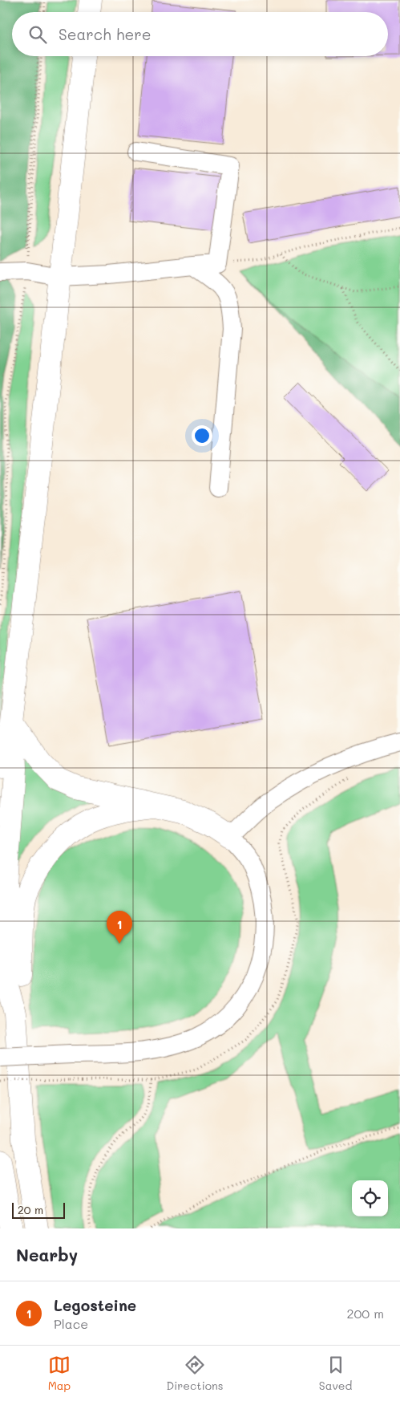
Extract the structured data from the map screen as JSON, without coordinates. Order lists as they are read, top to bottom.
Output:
{
  "scale_bar": "20 m",
  "page": {
    "search": "Search here",
    "pins": "1",
    "scale": "20 m",
    "heading": "Nearby",
    "list": [
      {
        "mark": "1",
        "name": "Legosteine",
        "note": "Place",
        "value": "200 m"
      }
    ],
    "nav": ["Map", "Directions", "Saved"]
  }
}
